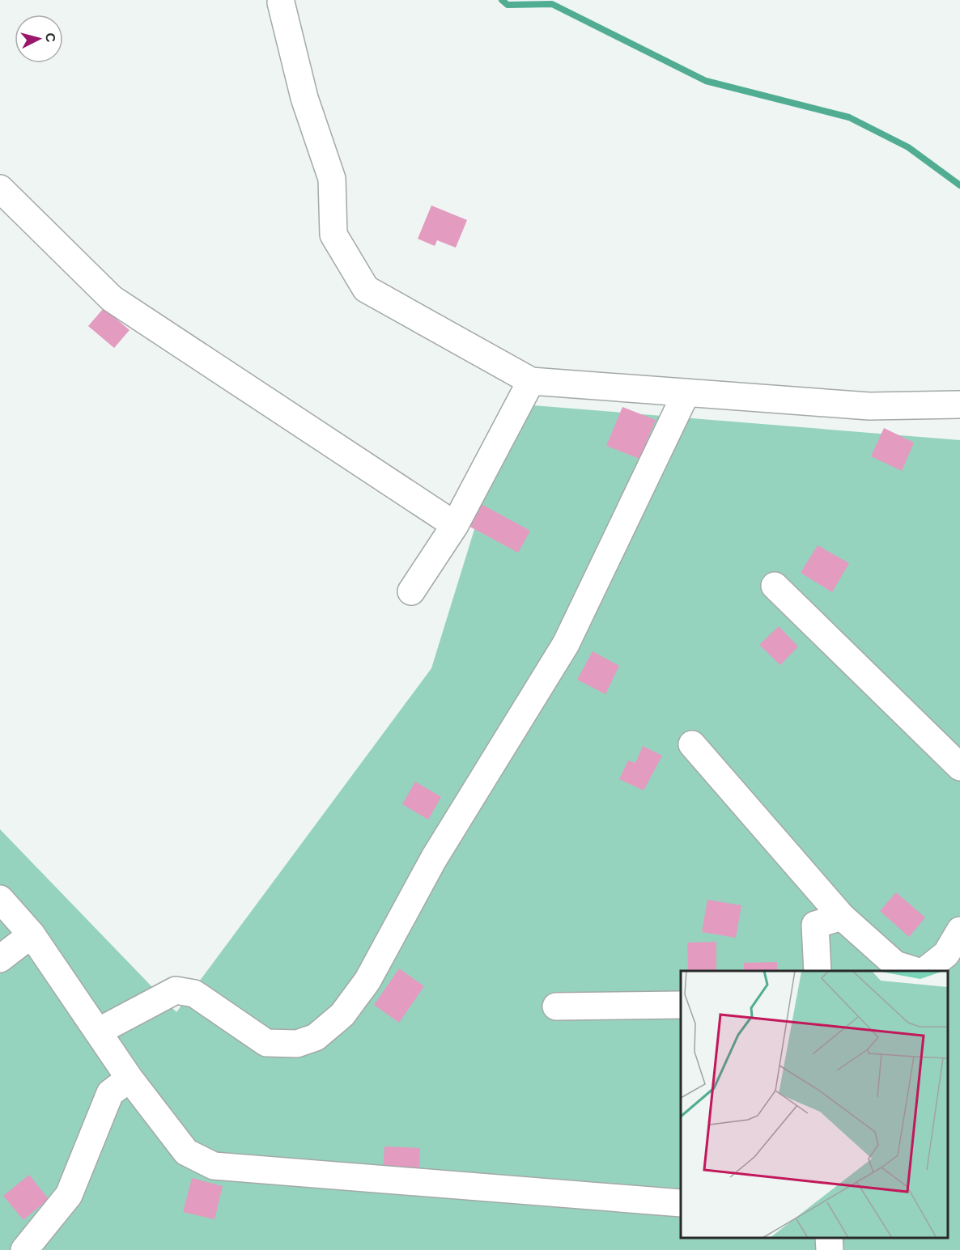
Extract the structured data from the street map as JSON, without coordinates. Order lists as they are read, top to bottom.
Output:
{
  "north": "right"
}
